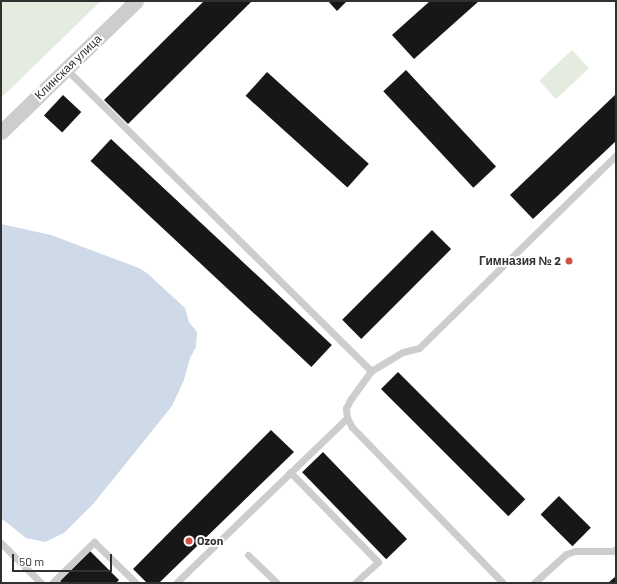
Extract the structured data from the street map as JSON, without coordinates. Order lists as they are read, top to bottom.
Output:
{
  "streets": {
    "street": ["Клинская улица"]
  },
  "places": ["Гимназия № 2", "Ozon"],
  "scale_bar": "50 m"
}
